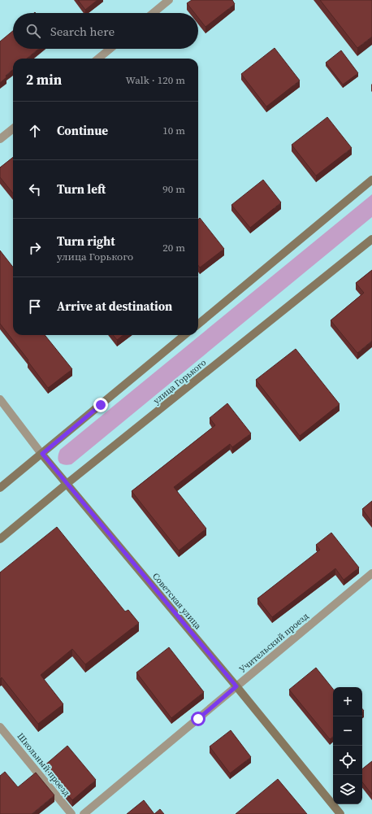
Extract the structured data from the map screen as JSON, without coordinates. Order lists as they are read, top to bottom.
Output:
{
  "streets": {
    "main road": ["улица Горького", "Советская улица"],
    "street": ["Учительский проезд", "Школьный проезд"]
  },
  "crossings": [
    ["улица Горького", "Советская улица"],
    ["Советская улица", "Учительский проезд"]
  ],
  "page": {
    "search": "Search here",
    "heading": ["2 min", "Walk · 120 m"],
    "list": [
      ["Continue", "10 m"],
      ["Turn left", "90 m"],
      ["Turn right", "улица Горького", "20 m"],
      "Arrive at destination"
    ],
    "map_buttons": ["+", "−"]
  }
}
